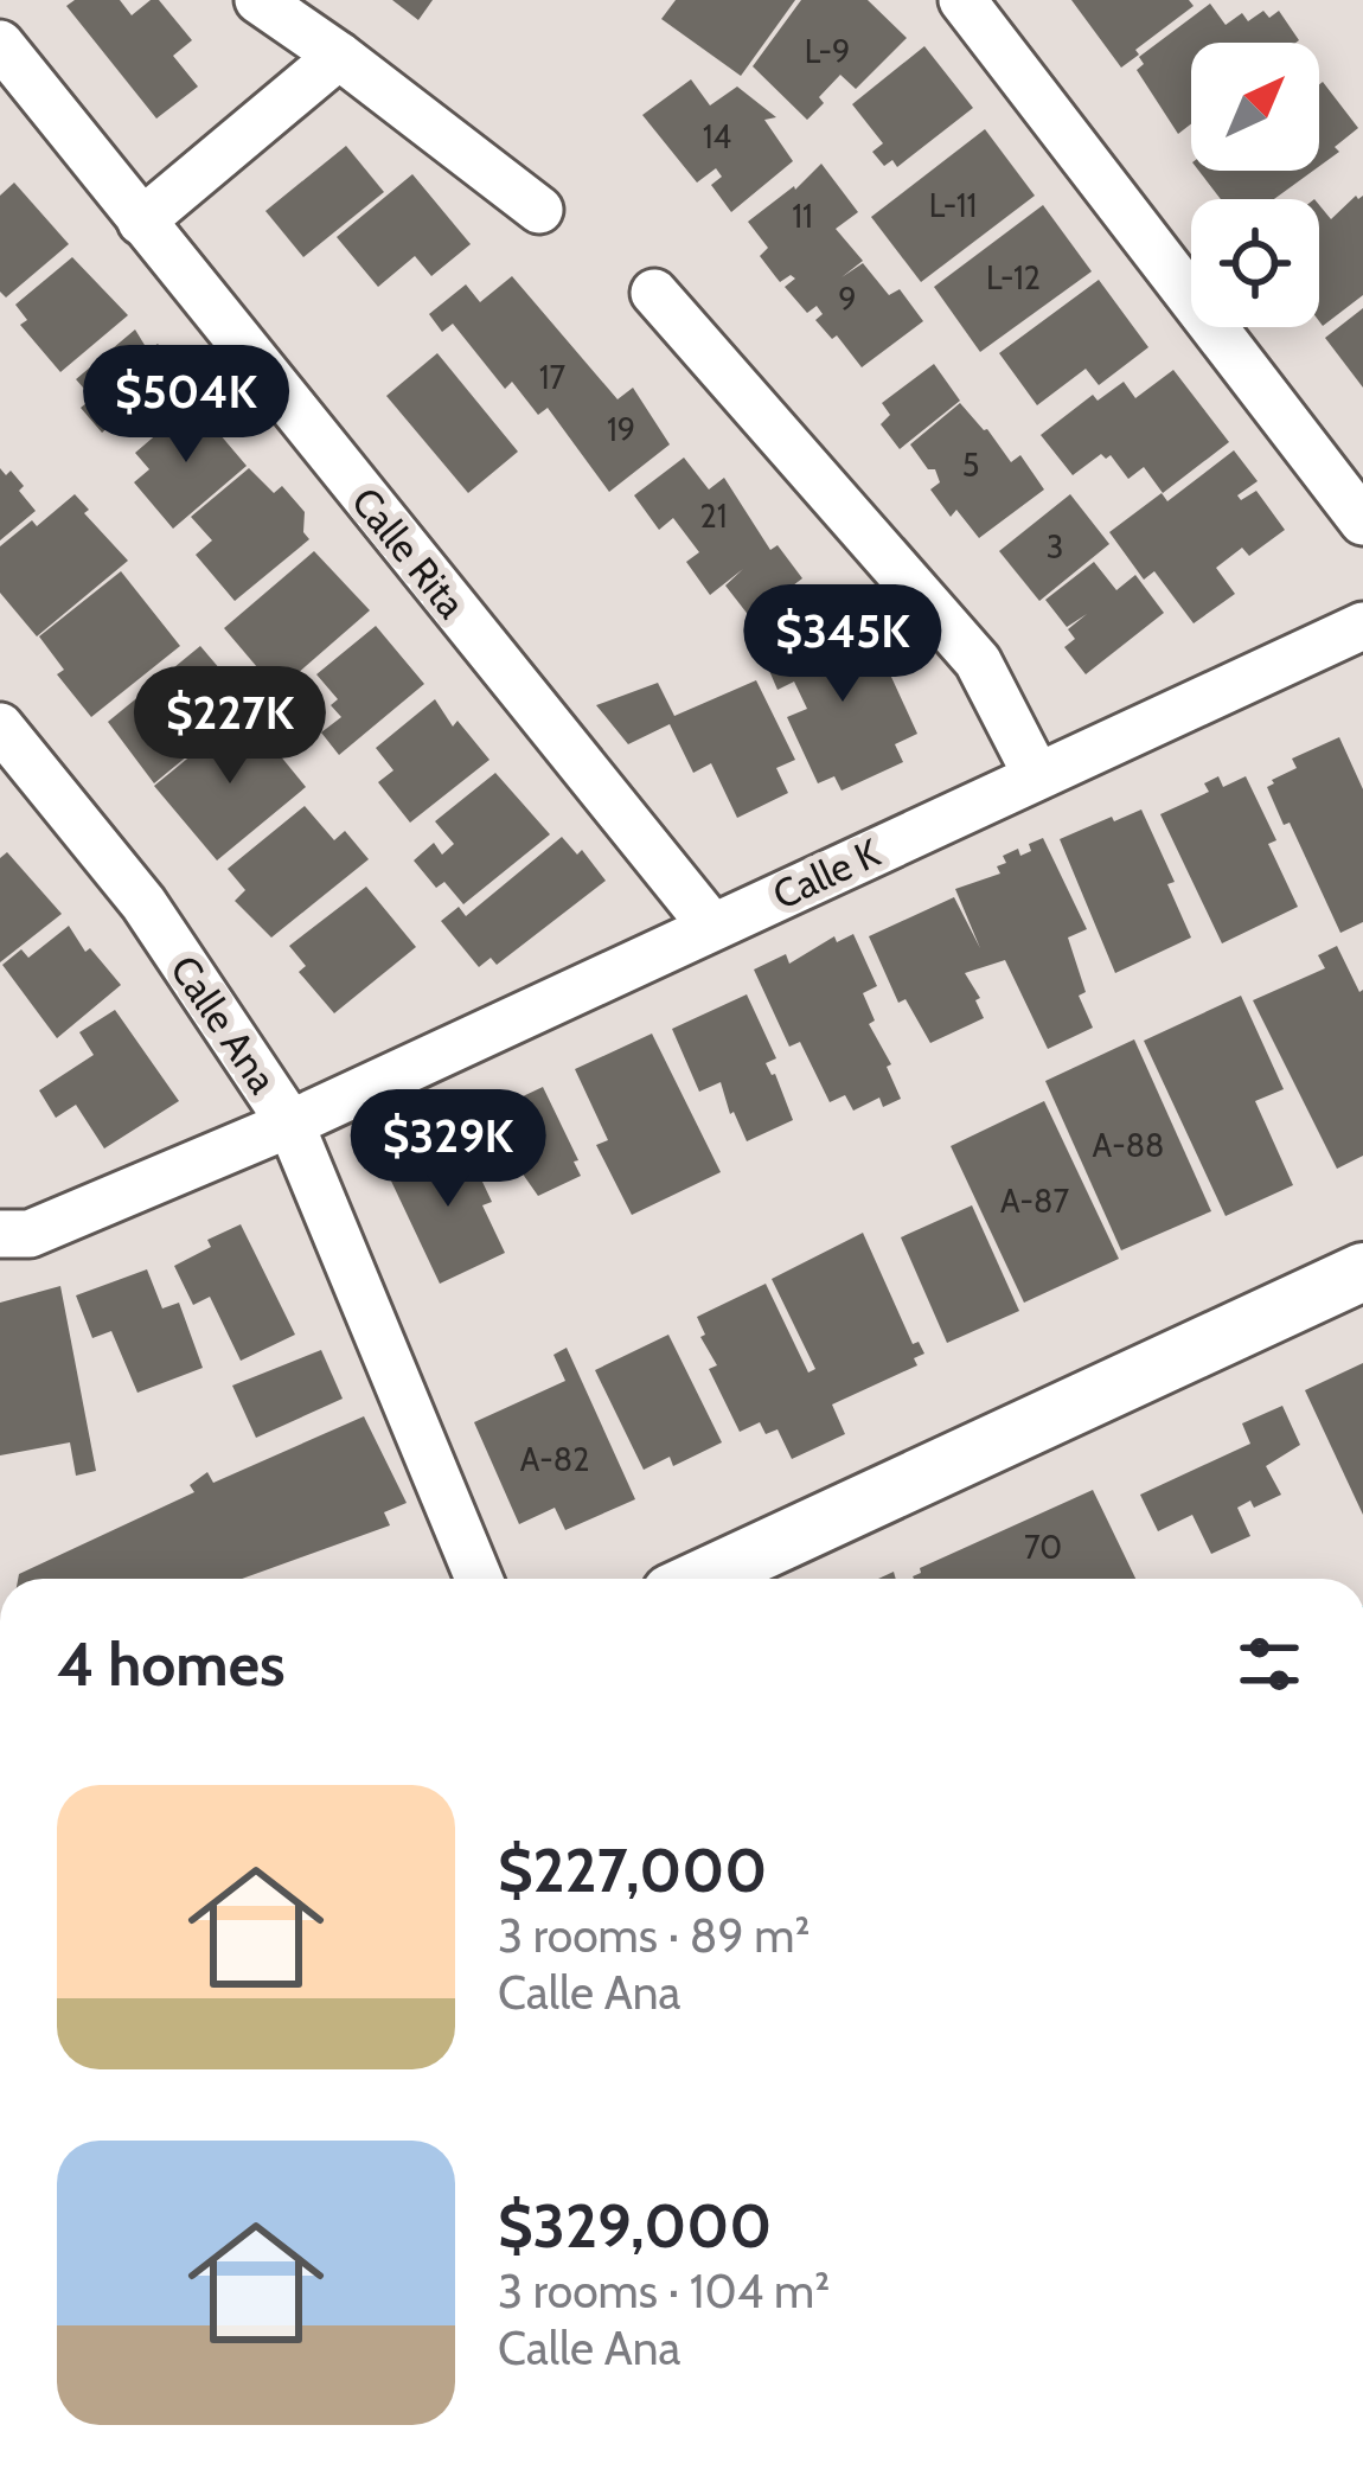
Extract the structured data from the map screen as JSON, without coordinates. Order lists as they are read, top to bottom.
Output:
{
  "streets": {
    "street": ["Calle Rita", "Calle K", "Calle Ana"]
  },
  "crossings": [
    ["Calle Rita", "Calle K"],
    ["Calle K", "Calle Ana"]
  ],
  "house_numbers": [
    "L-9",
    "14",
    "L-11",
    "11",
    "L-12",
    "9",
    "17",
    "19",
    "5",
    "21",
    "3",
    "A-88",
    "A-87",
    "A-82",
    "70"
  ],
  "north": "top right",
  "page": {
    "price": [
      "$504K",
      "$345K",
      "$227K",
      "$329K"
    ],
    "heading": "4 homes",
    "list": [
      {
        "name": "$227,000",
        "note": "3 rooms · 89 m² · Calle Ana"
      },
      {
        "name": "$329,000",
        "note": "3 rooms · 104 m² · Calle Ana"
      }
    ]
  }
}
